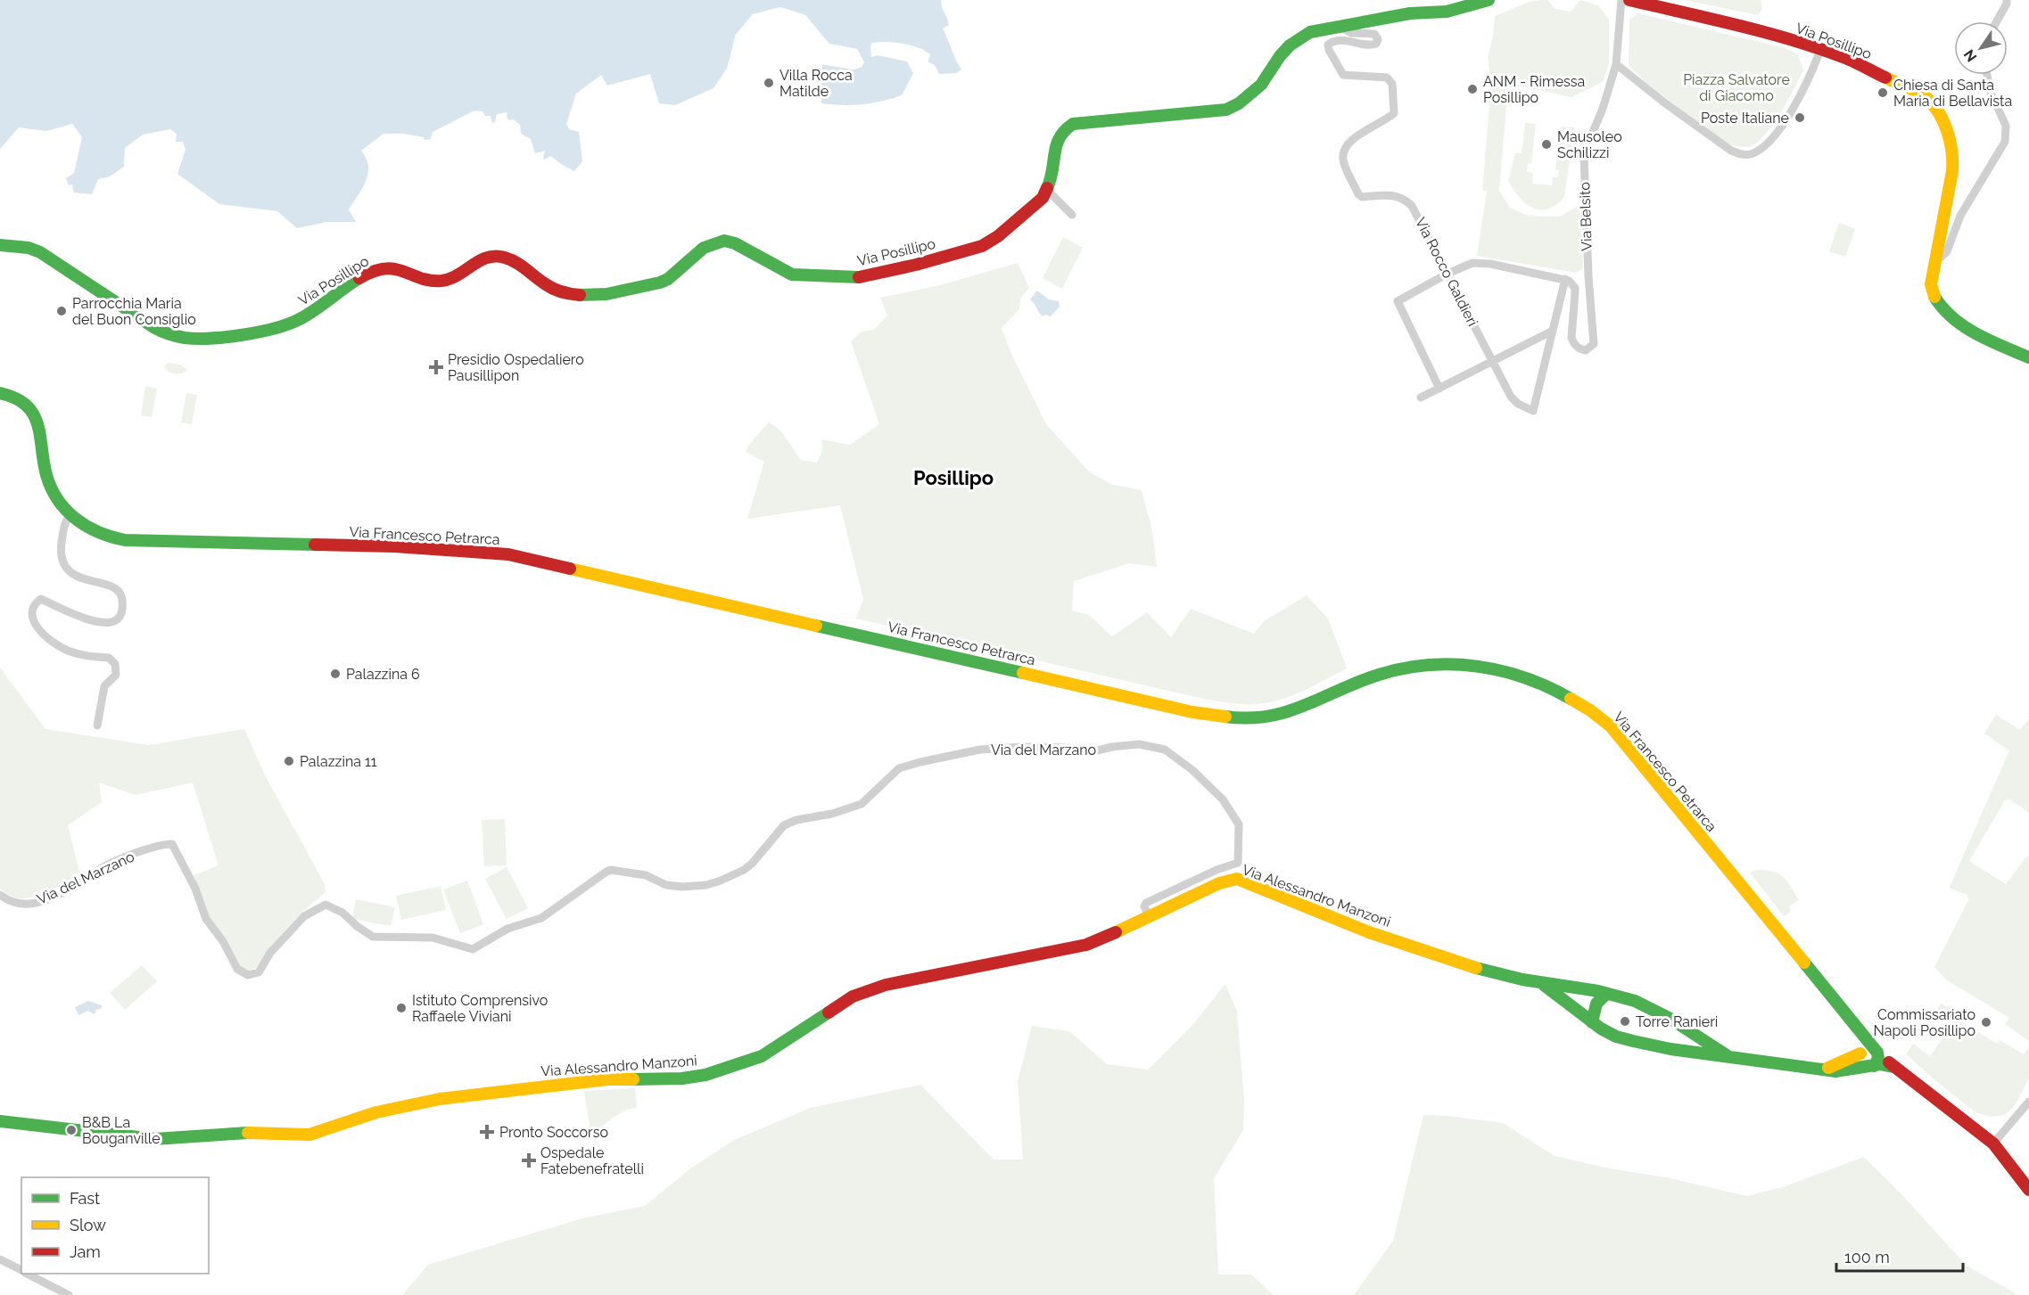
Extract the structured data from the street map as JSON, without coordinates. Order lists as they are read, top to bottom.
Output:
{
  "streets": {
    "street": [
      "Via Posillipo",
      "Via Belsito",
      "Via Rocco Galdieri",
      "Via Francesco Petrarca",
      "Via del Marzano",
      "Via Alessandro Manzoni"
    ]
  },
  "crossings": [
    ["Via Francesco Petrarca", "Via Alessandro Manzoni"],
    ["Via del Marzano", "Via Alessandro Manzoni"]
  ],
  "districts": ["Posillipo"],
  "parks": ["Piazza Salvatore di Giacomo"],
  "places": {
    "other": [
      "Villa Rocca Matilde",
      "ANM - Rimessa Posillipo",
      "Chiesa di Santa Maria di Bellavista",
      "Poste Italiane",
      "Mausoleo Schilizzi",
      "Parrocchia Maria del Buon Consiglio",
      "Palazzina 6",
      "Palazzina 11",
      "Istituto Comprensivo Raffaele Viviani",
      "Torre Ranieri",
      "Commissariato Napoli Posillipo",
      "B&B La Bouganville"
    ],
    "health": ["Presidio Ospedaliero Pausillipon", "Pronto Soccorso", "Ospedale Fatebenefratelli"]
  },
  "legend": ["Fast", "Slow", "Jam"],
  "scale_bar": "100 m",
  "north": "bottom left"
}
